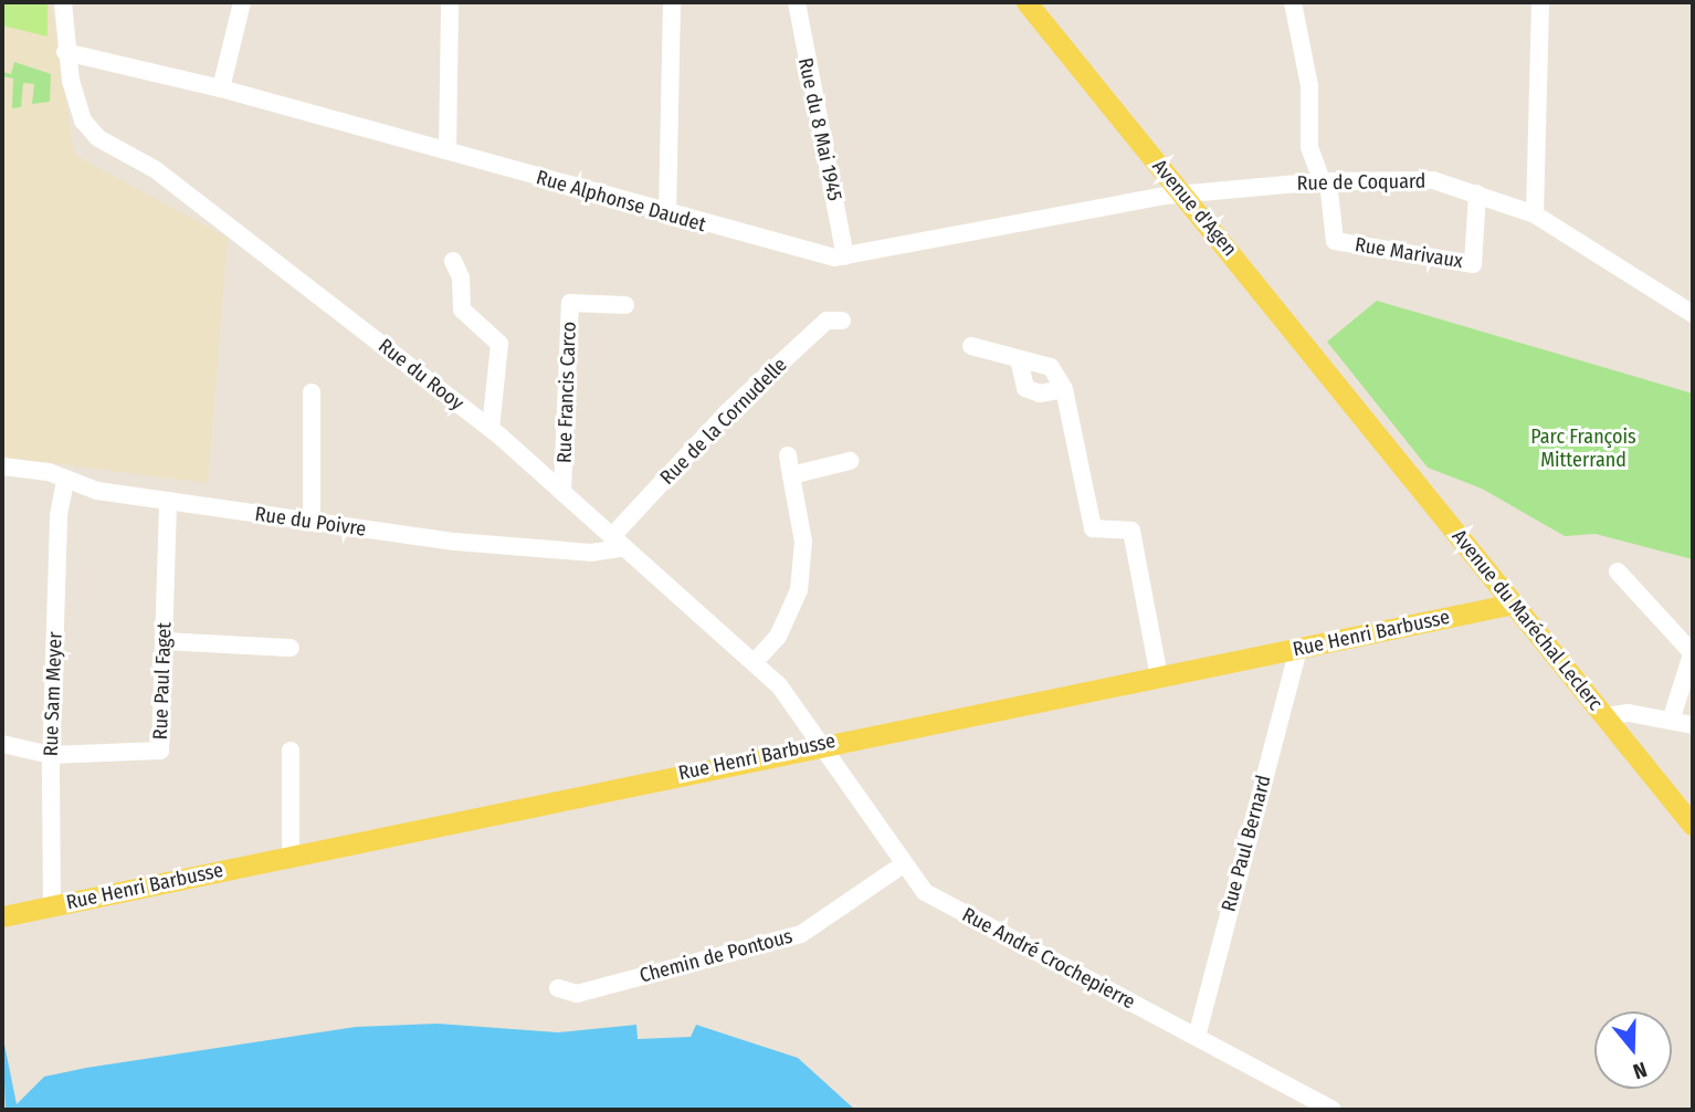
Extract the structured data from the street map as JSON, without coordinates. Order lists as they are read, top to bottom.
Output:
{
  "streets": {
    "main road": ["Avenue d'Agen", "Avenue du Maréchal Leclerc", "Rue Henri Barbusse"],
    "street": [
      "Rue du 8 Mai 1945",
      "Rue de Coquard",
      "Rue Alphonse Daudet",
      "Rue Marivaux",
      "Rue du Rooy",
      "Rue Francis Carco",
      "Rue de la Cornudelle",
      "Rue du Poivre",
      "Rue Paul Faget",
      "Rue Sam Meyer",
      "Rue Paul Bernard",
      "Chemin de Pontous",
      "Rue André Crochepierre"
    ]
  },
  "crossings": [
    ["Rue du 8 Mai 1945", "Rue Alphonse Daudet"],
    ["Rue de Coquard", "Rue Alphonse Daudet"],
    ["Rue de Coquard", "Avenue d'Agen"],
    ["Rue de Coquard", "Rue Marivaux"],
    ["Rue Alphonse Daudet", "Avenue d'Agen"],
    ["Rue Alphonse Daudet", "Rue du Rooy"],
    ["Avenue d'Agen", "Avenue du Maréchal Leclerc"],
    ["Rue du Rooy", "Rue Francis Carco"],
    ["Rue du Rooy", "Rue de la Cornudelle"],
    ["Rue du Rooy", "Rue du Poivre"],
    ["Rue du Rooy", "Rue Henri Barbusse"],
    ["Rue du Rooy", "Rue André Crochepierre"],
    ["Rue de la Cornudelle", "Rue du Poivre"],
    ["Rue du Poivre", "Rue Paul Faget"],
    ["Rue du Poivre", "Rue Sam Meyer"],
    ["Avenue du Maréchal Leclerc", "Rue Henri Barbusse"],
    ["Rue Henri Barbusse", "Rue Sam Meyer"],
    ["Rue Henri Barbusse", "Rue Paul Bernard"],
    ["Rue Henri Barbusse", "Rue André Crochepierre"],
    ["Rue Paul Faget", "Rue Sam Meyer"],
    ["Rue Paul Bernard", "Rue André Crochepierre"],
    ["Chemin de Pontous", "Rue André Crochepierre"]
  ],
  "parks": ["Parc François Mitterrand"],
  "north": "bottom"
}
